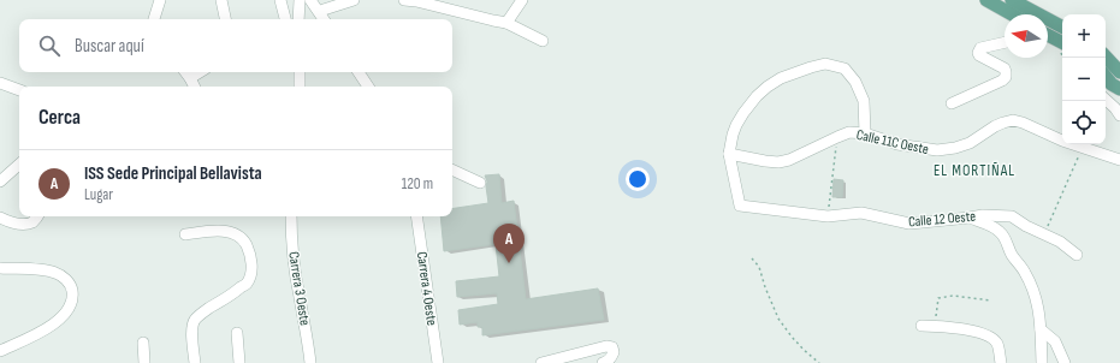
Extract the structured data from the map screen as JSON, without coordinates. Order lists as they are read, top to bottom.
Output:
{
  "streets": {
    "street": [
      "Calle 11C Oeste",
      "Calle 12 Oeste",
      "Carrera 3 Oeste",
      "Carrera 4 Oeste"
    ]
  },
  "crossings": [
    ["Calle 11C Oeste", "Calle 12 Oeste"]
  ],
  "districts": ["EL MORTIÑAL"],
  "north": "left",
  "page": {
    "map_buttons": ["+", "−"],
    "search": "Buscar aquí",
    "heading": "Cerca",
    "list": [
      {
        "mark": "A",
        "name": "ISS Sede Principal Bellavista",
        "note": "Lugar",
        "value": "120 m"
      }
    ],
    "pins": "A"
  }
}
